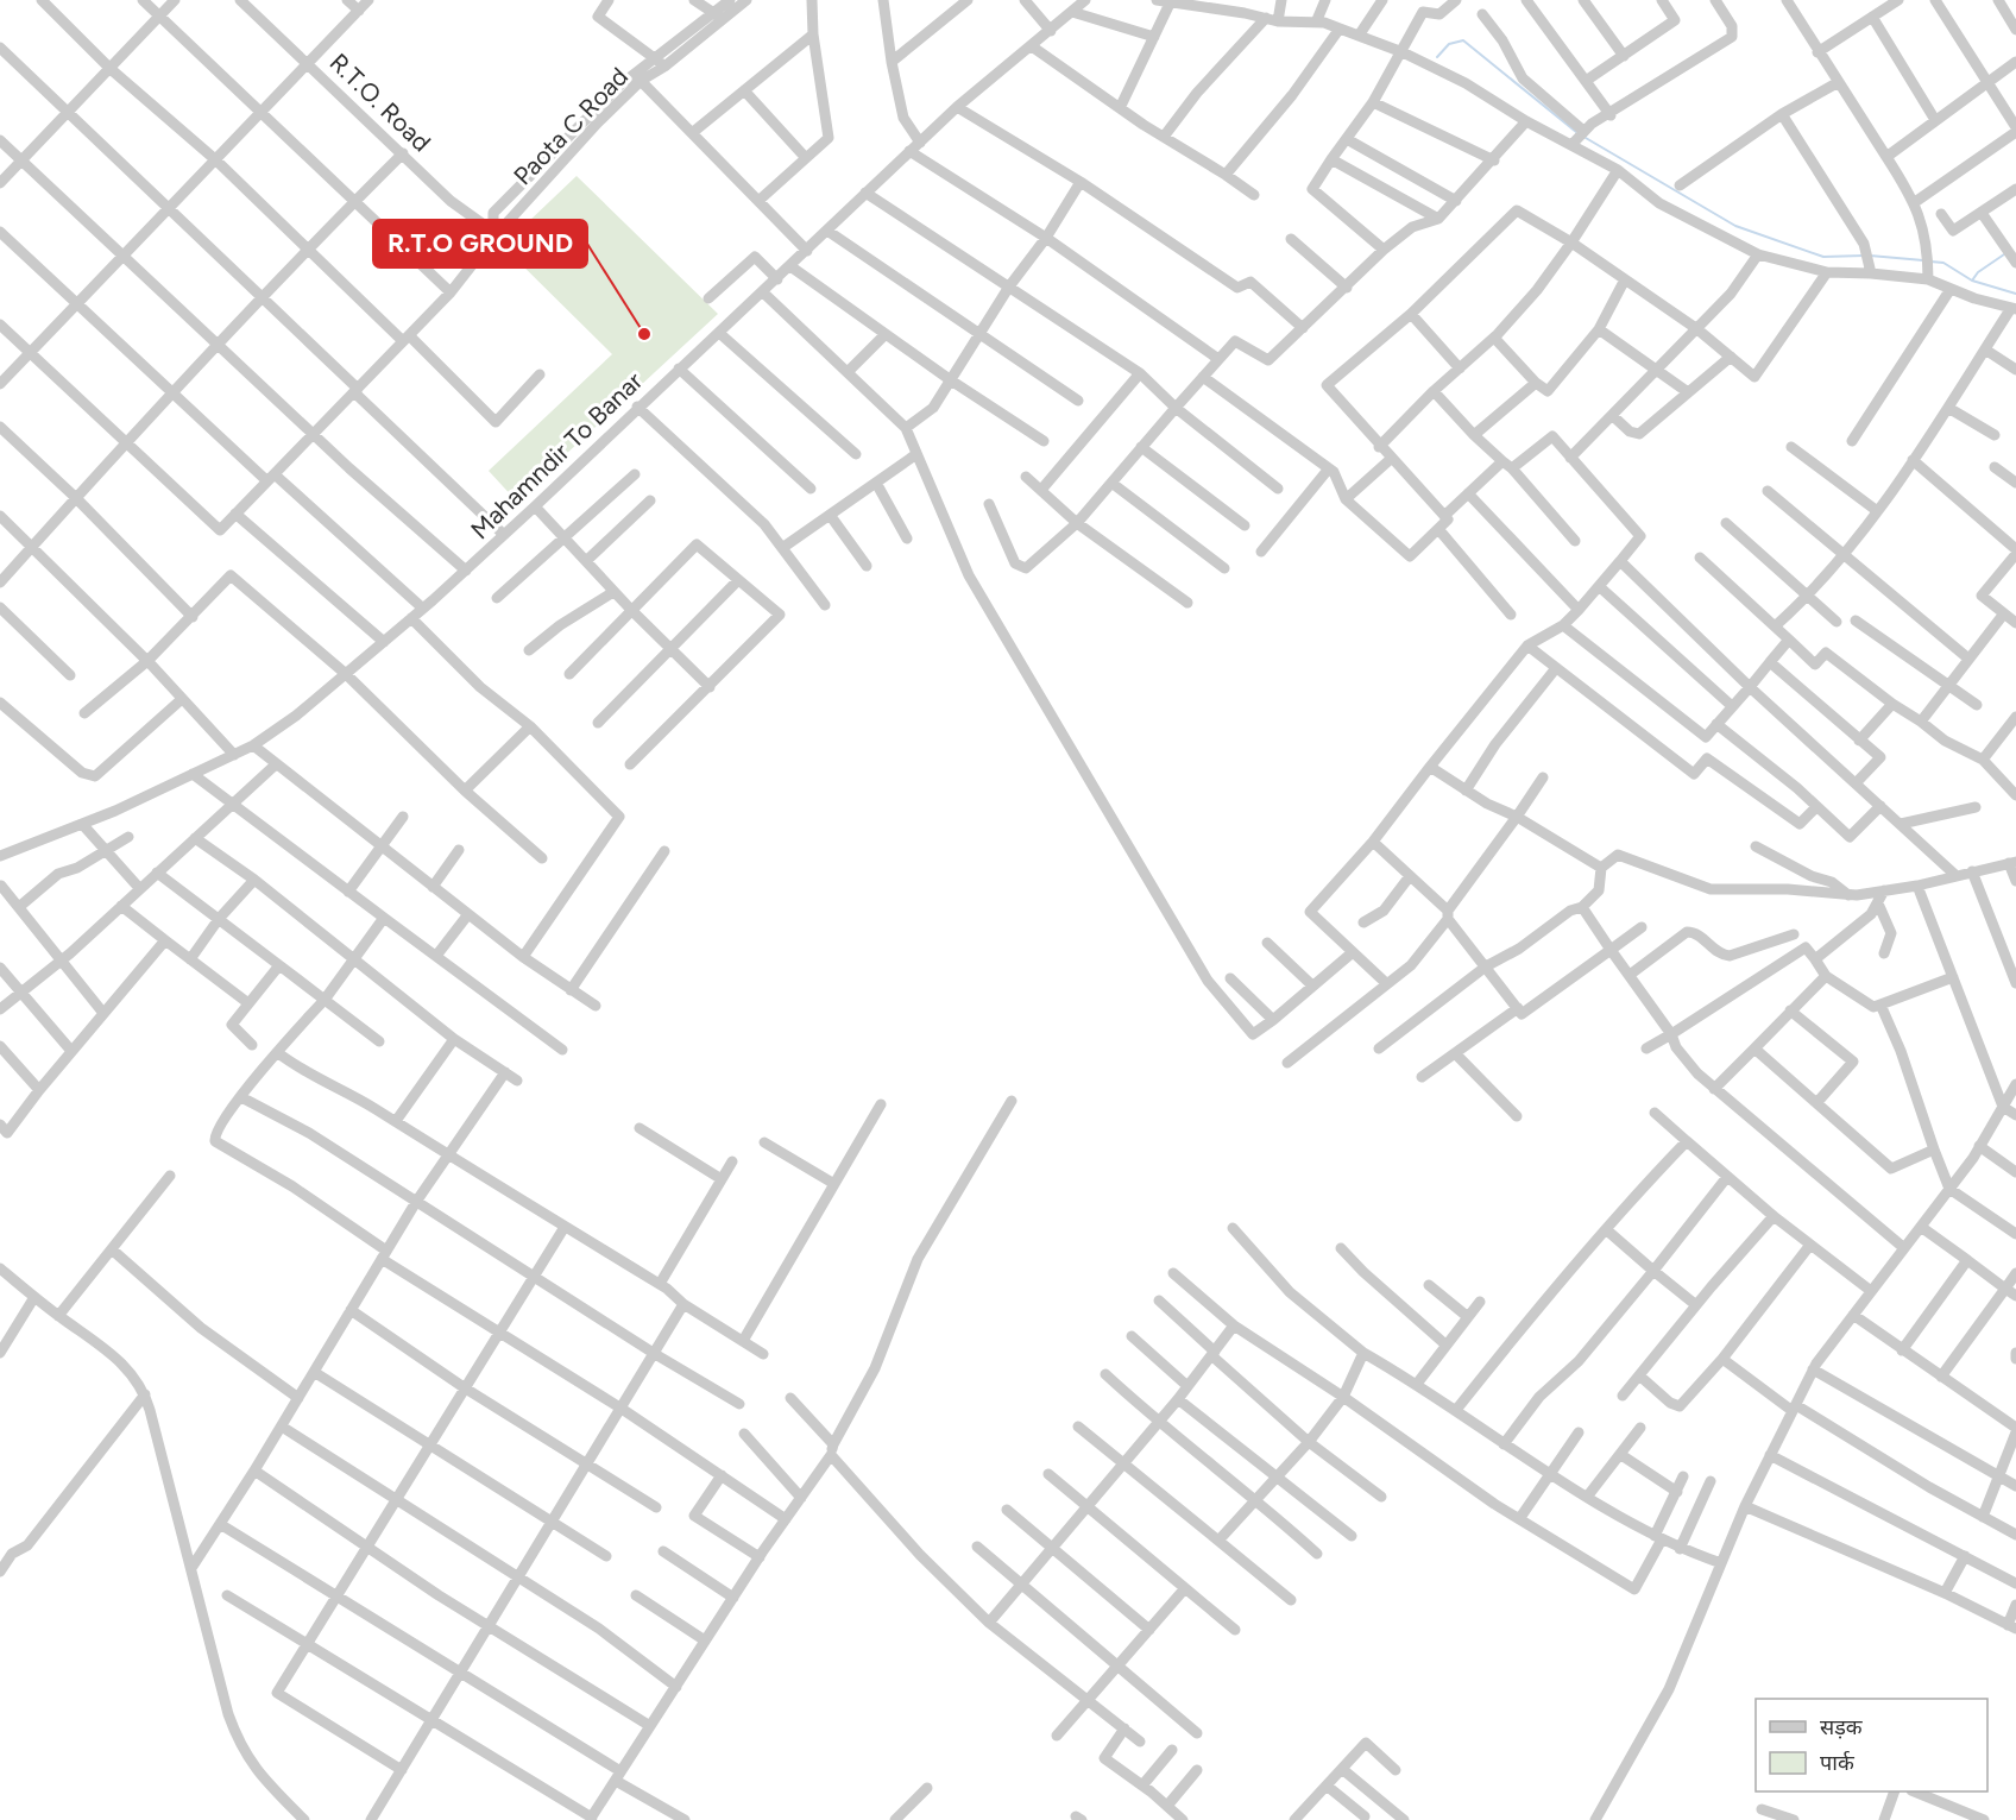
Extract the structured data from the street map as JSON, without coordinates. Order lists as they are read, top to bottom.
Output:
{
  "streets": {
    "street": ["R.T.O. Road", "Paota C Road", "Mahamndir To Banar"]
  },
  "crossings": [
    ["R.T.O. Road", "Paota C Road"]
  ],
  "places": ["R.T.O GROUND"],
  "legend": ["सड़क", "पार्क"]
}
